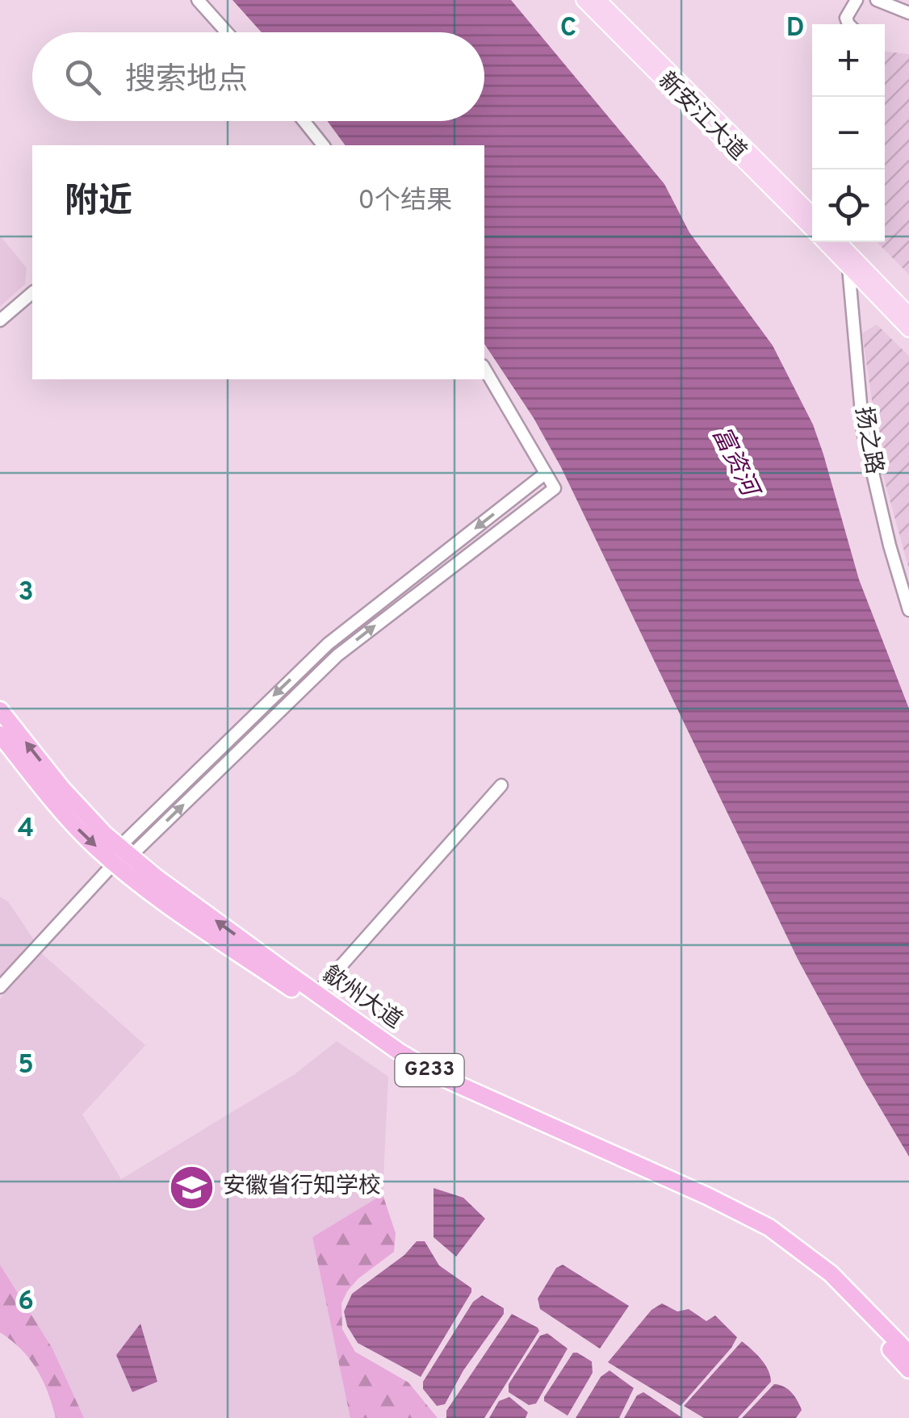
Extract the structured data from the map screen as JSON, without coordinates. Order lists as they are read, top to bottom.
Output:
{
  "streets": {
    "highway": ["歙州大道", "G233"],
    "main road": ["新安江大道"],
    "street": ["扬之路"]
  },
  "crossings": [
    ["新安江大道", "扬之路"]
  ],
  "water": ["富资河"],
  "places": {
    "school or university": ["安徽省行知学校"]
  },
  "page": {
    "map_buttons": ["+", "−"],
    "search": "搜索地点",
    "heading": ["附近", "0个结果"]
  },
  "grid": {
    "columns": ["C", "D"],
    "rows": [
      "3",
      "4",
      "5",
      "6"
    ]
  }
}
